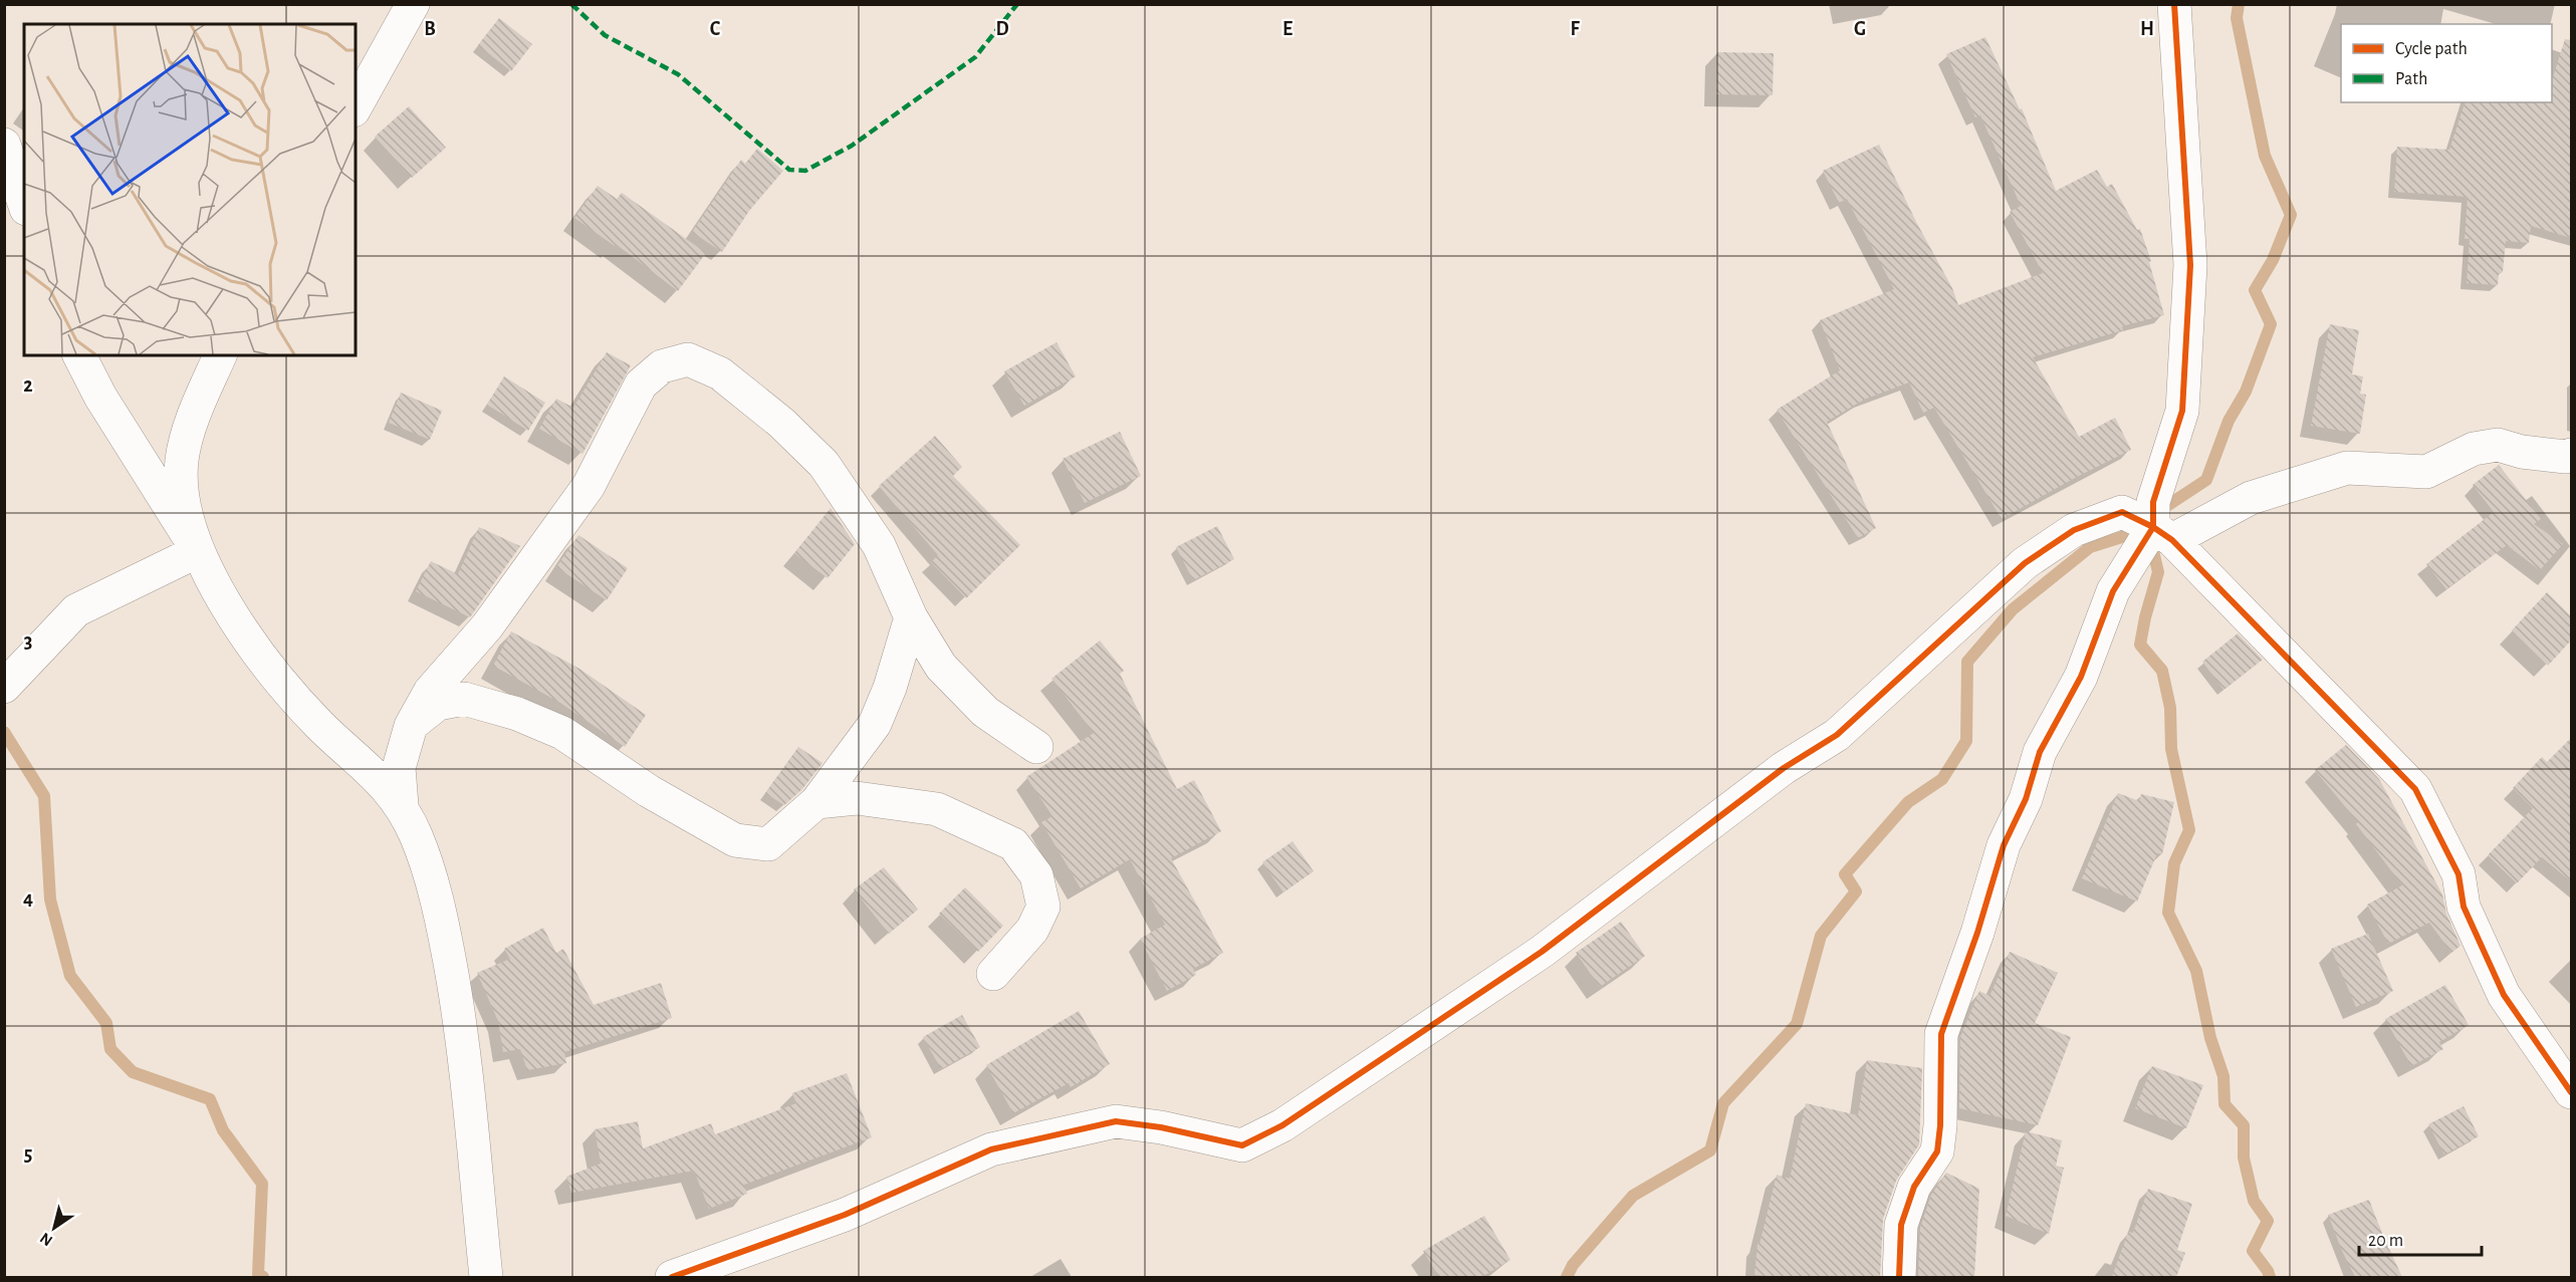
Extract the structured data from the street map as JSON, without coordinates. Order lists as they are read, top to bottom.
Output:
{
  "legend": ["Cycle path", "Path"],
  "scale_bar": "20 m",
  "north": "bottom left",
  "grid": {
    "columns": [
      "B",
      "C",
      "D",
      "E",
      "F",
      "G",
      "H"
    ],
    "rows": [
      "2",
      "3",
      "4",
      "5"
    ]
  }
}
